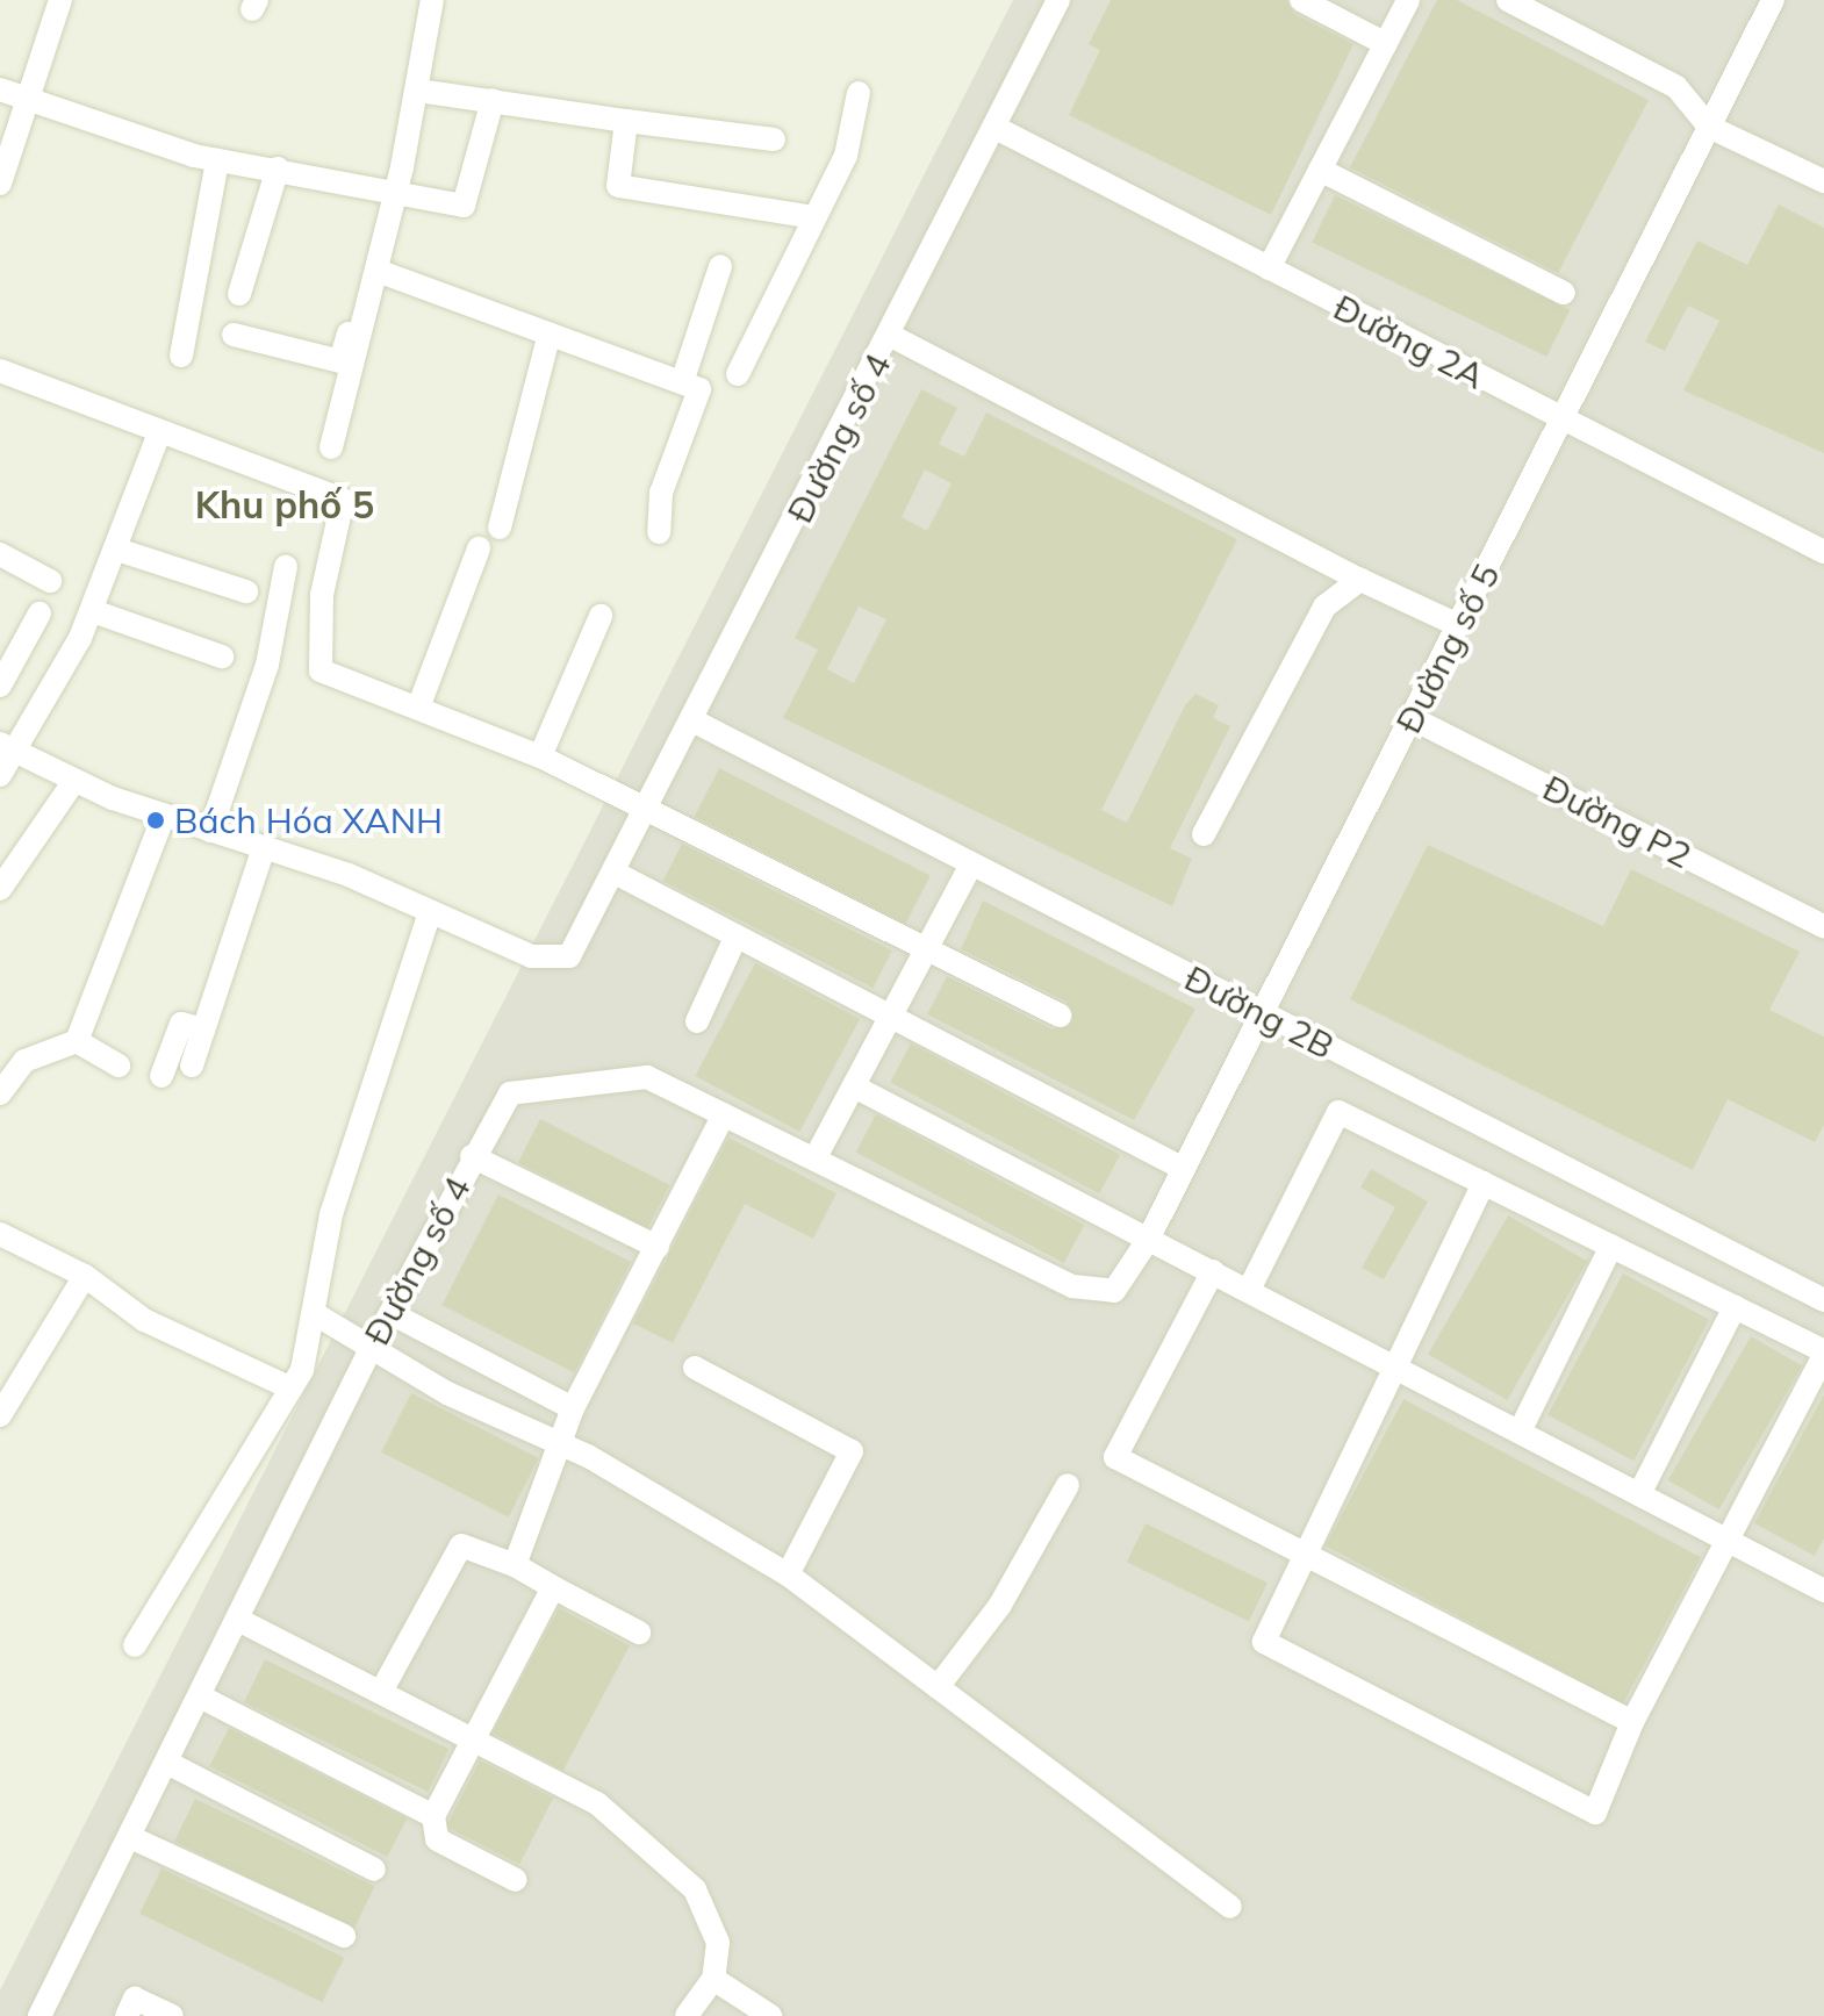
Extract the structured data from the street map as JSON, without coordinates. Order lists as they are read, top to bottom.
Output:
{
  "streets": {
    "street": [
      "Đường 2A",
      "Đường số 4",
      "Đường số 5",
      "Đường P2",
      "Đường 2B"
    ]
  },
  "crossings": [
    ["Đường 2A", "Đường số 4"],
    ["Đường 2A", "Đường số 5"],
    ["Đường số 4", "Đường số 5"],
    ["Đường số 4", "Đường 2B"],
    ["Đường số 5", "Đường P2"],
    ["Đường số 5", "Đường 2B"]
  ],
  "districts": ["Khu phố 5"],
  "places": ["Bách Hóa XANH"]
}
